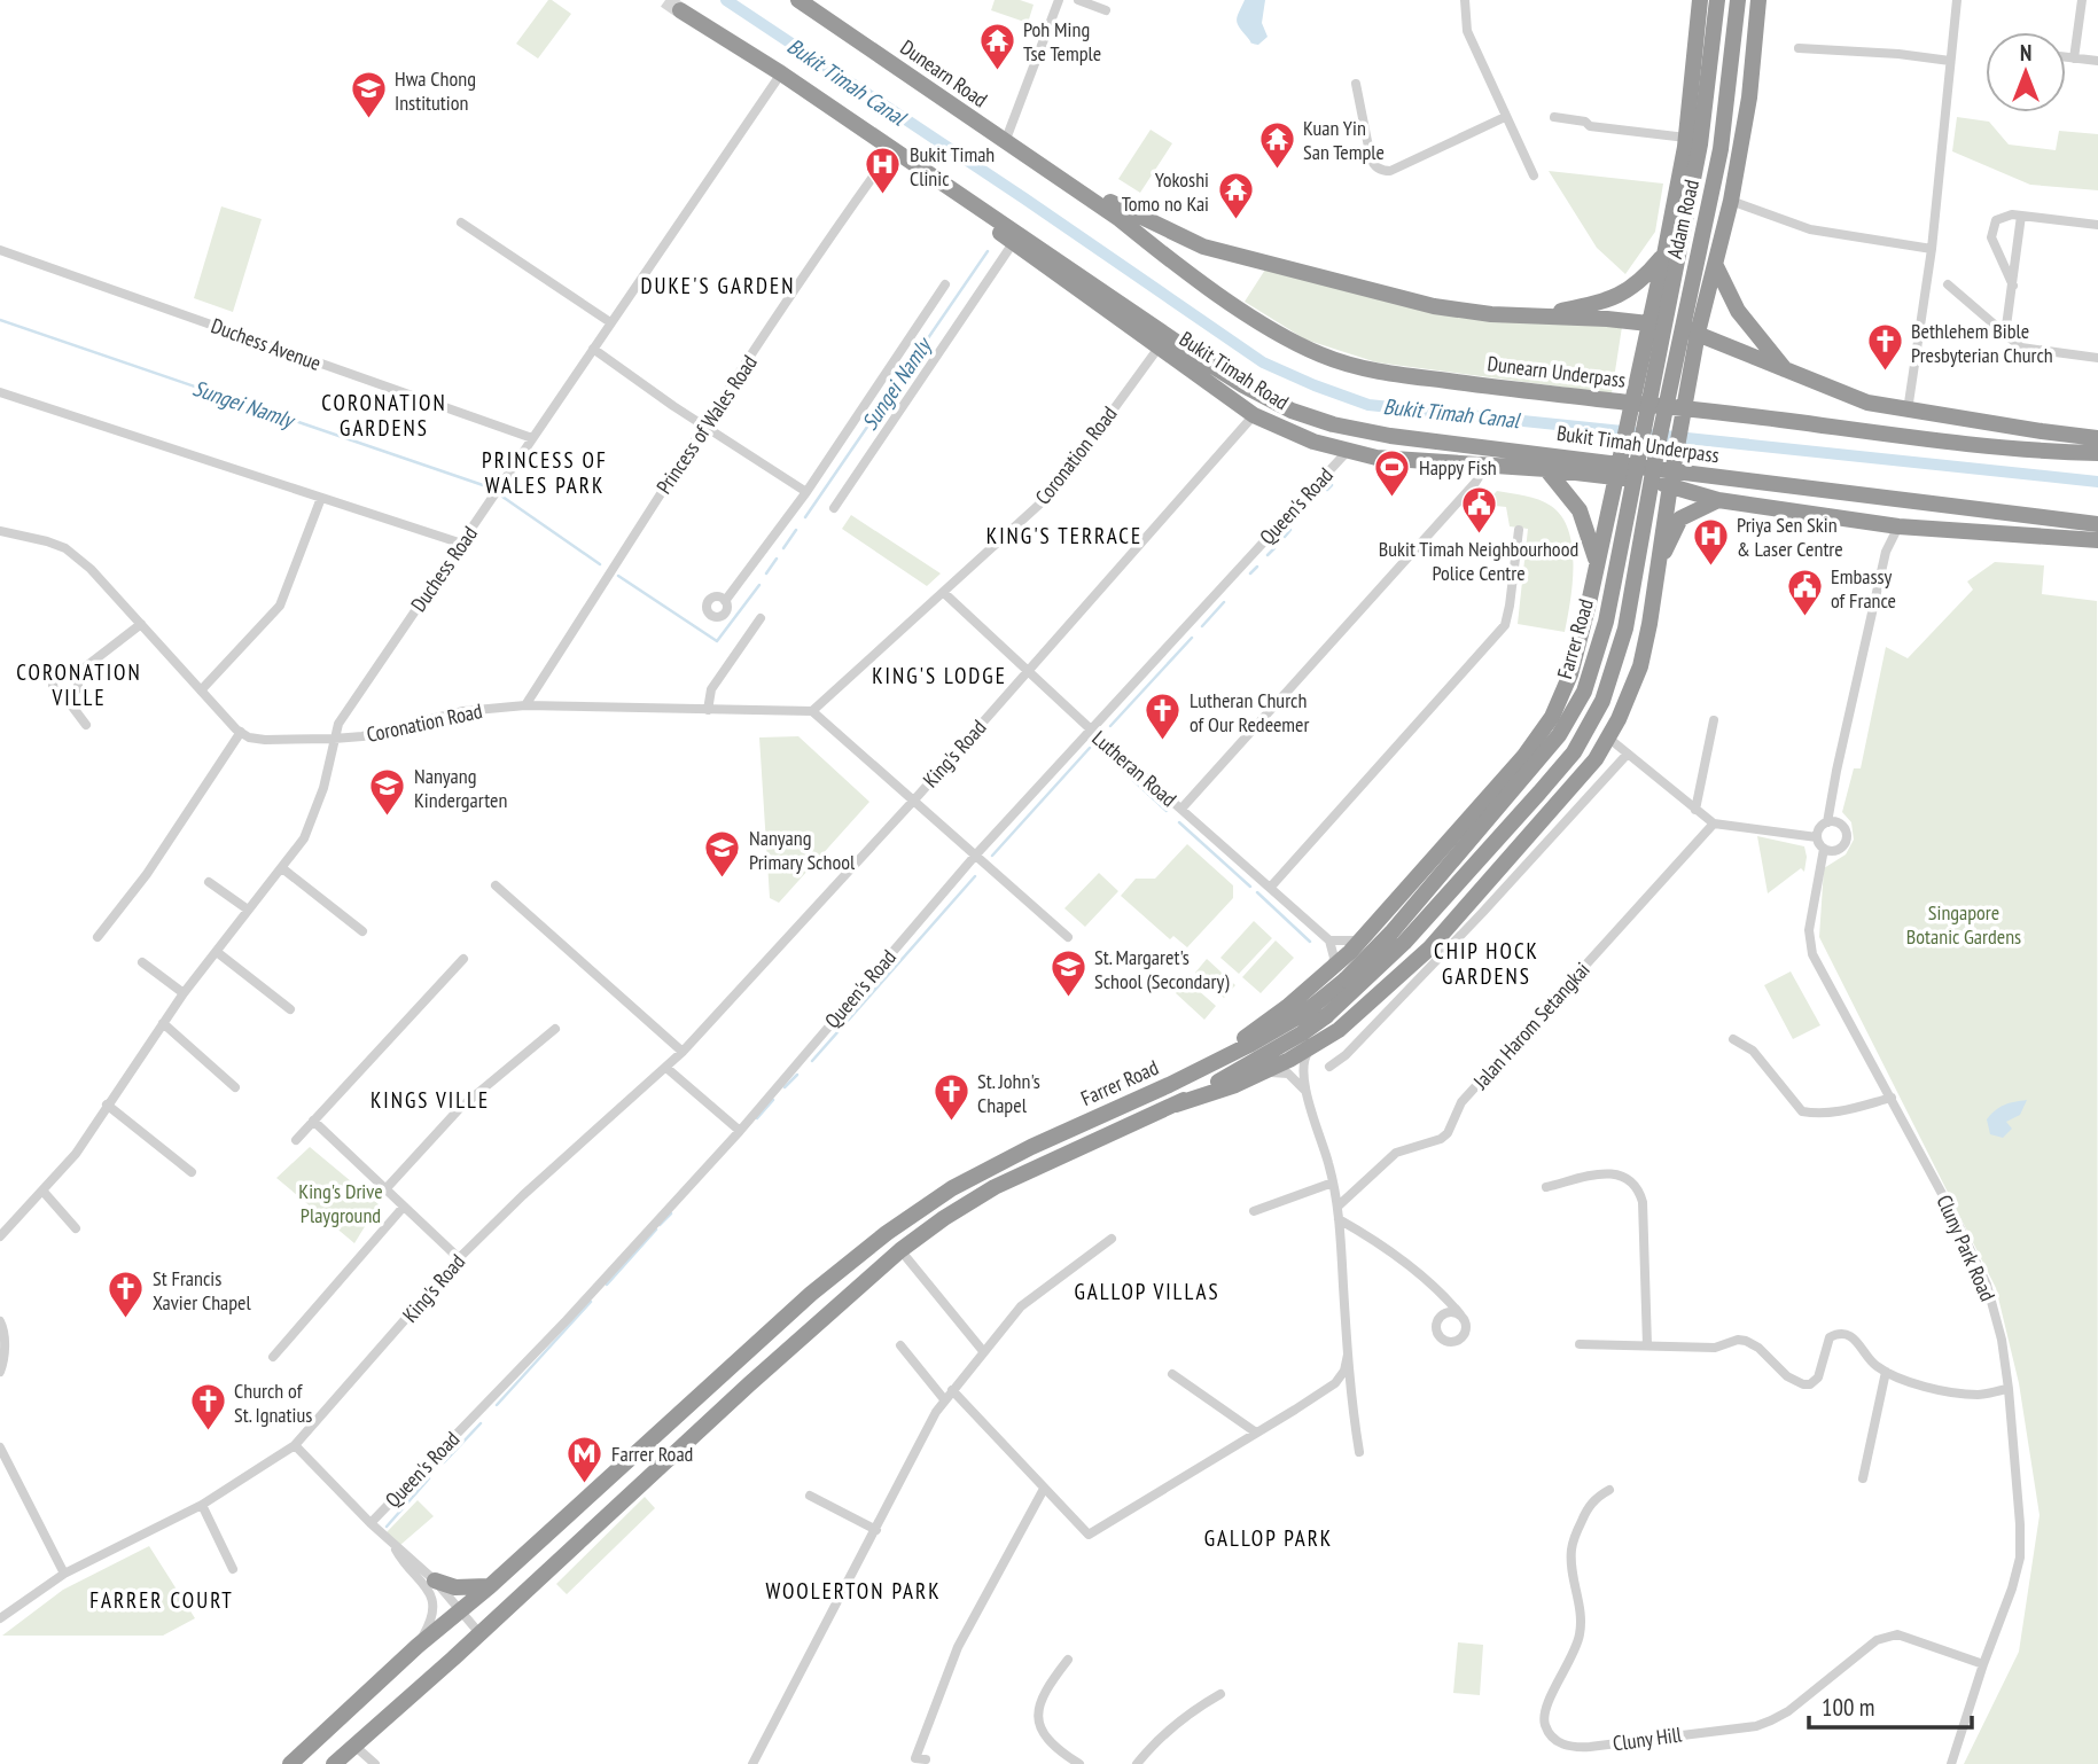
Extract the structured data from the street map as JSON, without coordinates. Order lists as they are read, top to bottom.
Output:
{
  "streets": {
    "highway": [
      "Dunearn Road",
      "Adam Road",
      "Bukit Timah Road",
      "Dunearn Underpass",
      "Bukit Timah Underpass",
      "Farrer Road"
    ],
    "street": [
      "Duchess Avenue",
      "Princess of Wales Road",
      "Coronation Road",
      "Queen's Road",
      "Duchess Road",
      "King's Road",
      "Lutheran Road",
      "Jalan Harom Setangkai",
      "Cluny Park Road",
      "Cluny Hill"
    ]
  },
  "crossings": [
    ["Dunearn Road", "Dunearn Underpass"],
    ["Adam Road", "Farrer Road"],
    ["Duchess Avenue", "Duchess Road"],
    ["Bukit Timah Road", "Princess of Wales Road"],
    ["Bukit Timah Road", "Bukit Timah Underpass"],
    ["Bukit Timah Road", "Coronation Road"],
    ["Bukit Timah Road", "Queen's Road"],
    ["Bukit Timah Road", "Duchess Road"],
    ["Bukit Timah Road", "King's Road"],
    ["Princess of Wales Road", "Coronation Road"],
    ["Coronation Road", "Duchess Road"],
    ["Coronation Road", "Lutheran Road"],
    ["Queen's Road", "Lutheran Road"],
    ["King's Road", "Lutheran Road"],
    ["Cluny Park Road", "Cluny Hill"]
  ],
  "districts": [
    "DUKE'S GARDEN",
    "CORONATION GARDENS",
    "PRINCESS OF WALES PARK",
    "KING'S TERRACE",
    "CORONATION VILLE",
    "KING'S LODGE",
    "CHIP HOCK GARDENS",
    "KINGS VILLE",
    "GALLOP VILLAS",
    "GALLOP PARK",
    "WOOLERTON PARK",
    "FARRER COURT"
  ],
  "water": ["Bukit Timah Canal", "Sungei Namly"],
  "parks": ["Singapore Botanic Gardens", "King's Drive Playground"],
  "places": {
    "temple": ["Poh Ming Tse Temple", "Kuan Yin San Temple", "Yokoshi Tomo no Kai"],
    "school or university": [
      "Hwa Chong Institution",
      "Nanyang Kindergarten",
      "Nanyang Primary School",
      "St. Margaret's School (Secondary)"
    ],
    "hospital": ["Bukit Timah Clinic", "Priya Sen Skin & Laser Centre"],
    "church": [
      "Bethlehem Bible Presbyterian Church",
      "Lutheran Church of Our Redeemer",
      "St. John's Chapel",
      "St Francis Xavier Chapel",
      "Church of St. Ignatius"
    ],
    "sports": ["Happy Fish"],
    "public building": ["Bukit Timah Neighbourhood Police Centre", "Embassy of France"],
    "metro station": ["Farrer Road"]
  },
  "scale_bar": "100 m",
  "north": "top"
}
